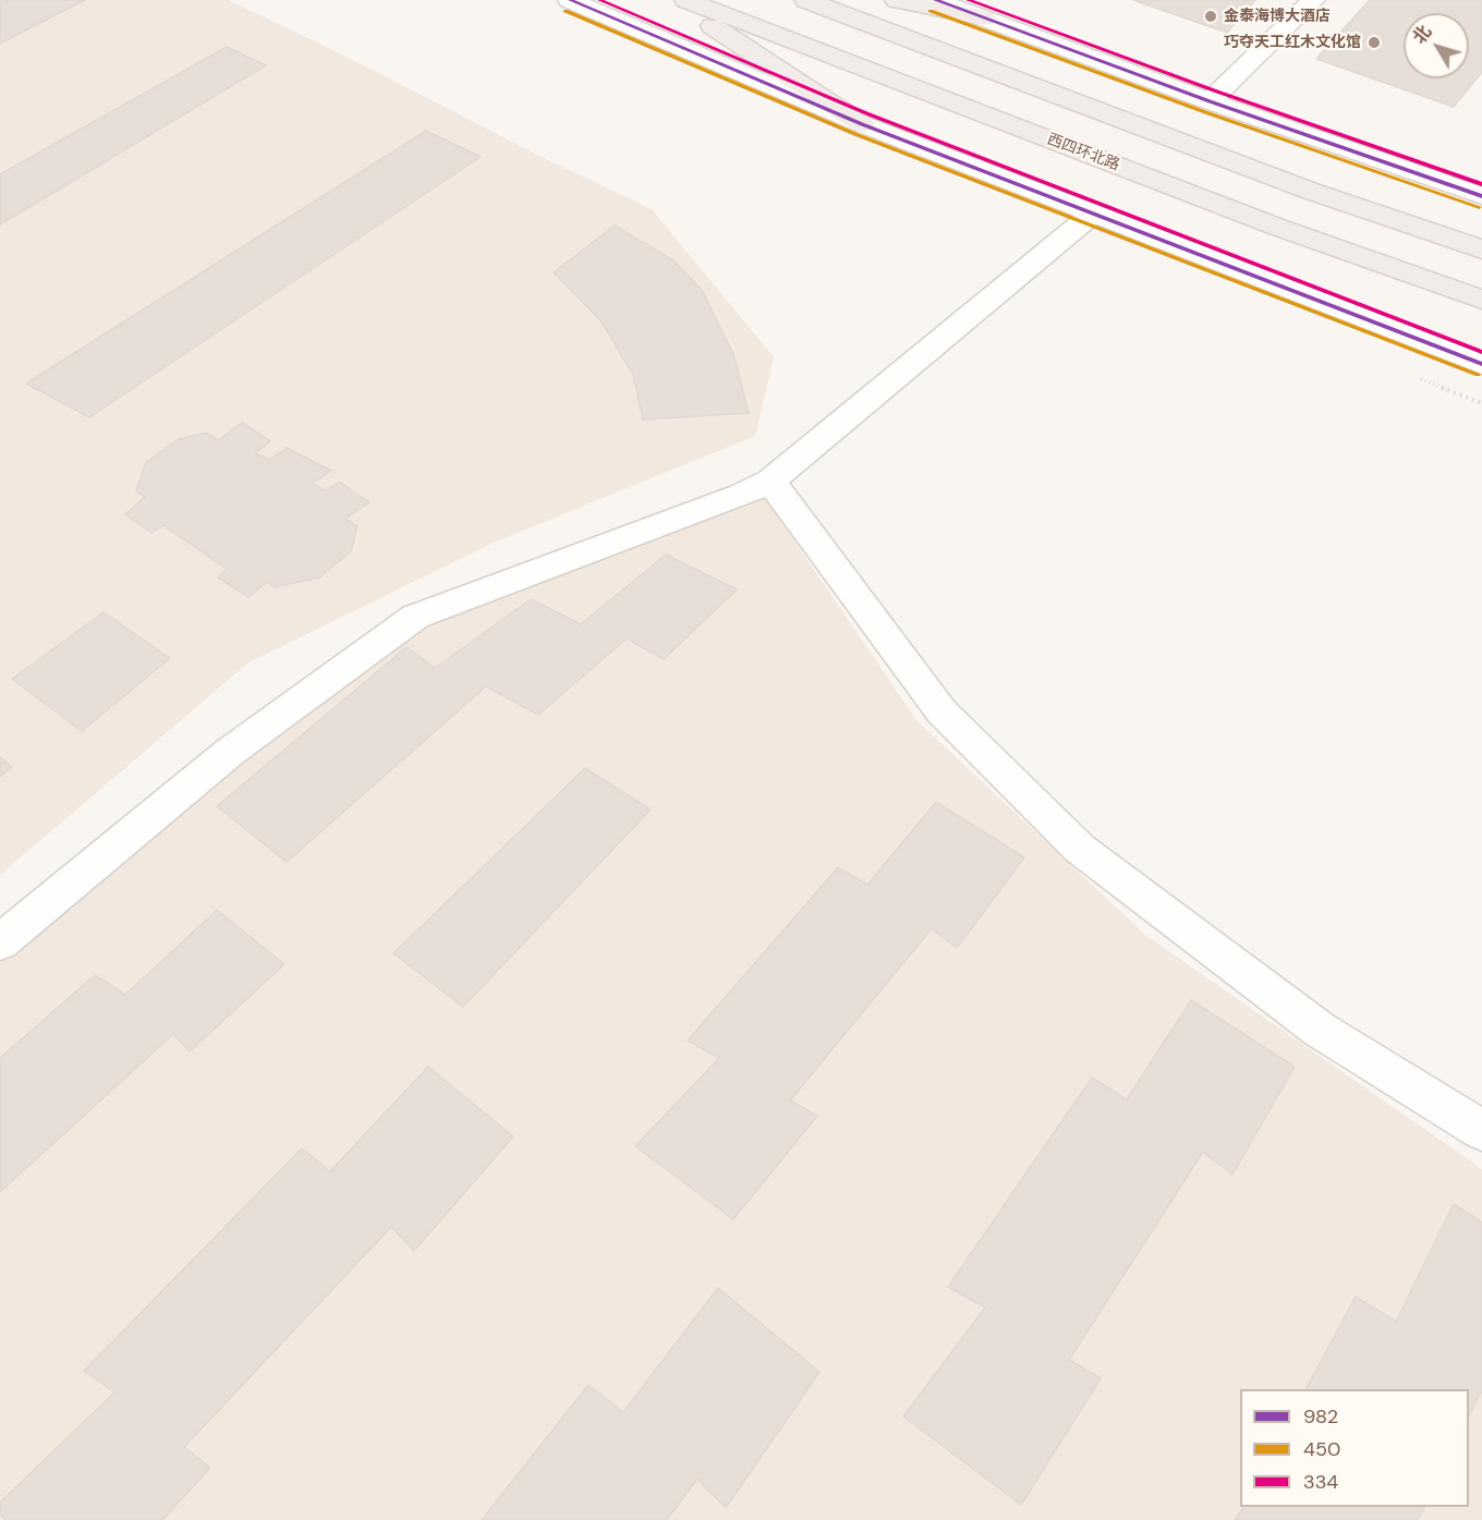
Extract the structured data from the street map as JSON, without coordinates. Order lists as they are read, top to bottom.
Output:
{
  "streets": {
    "highway": ["西四环北路"]
  },
  "places": ["金泰海博大酒店", "巧夺天工红木文化馆"],
  "lines": ["transit line 982", "transit line 334", "transit line 450"],
  "legend": ["982", "450", "334"],
  "north": "top left"
}
